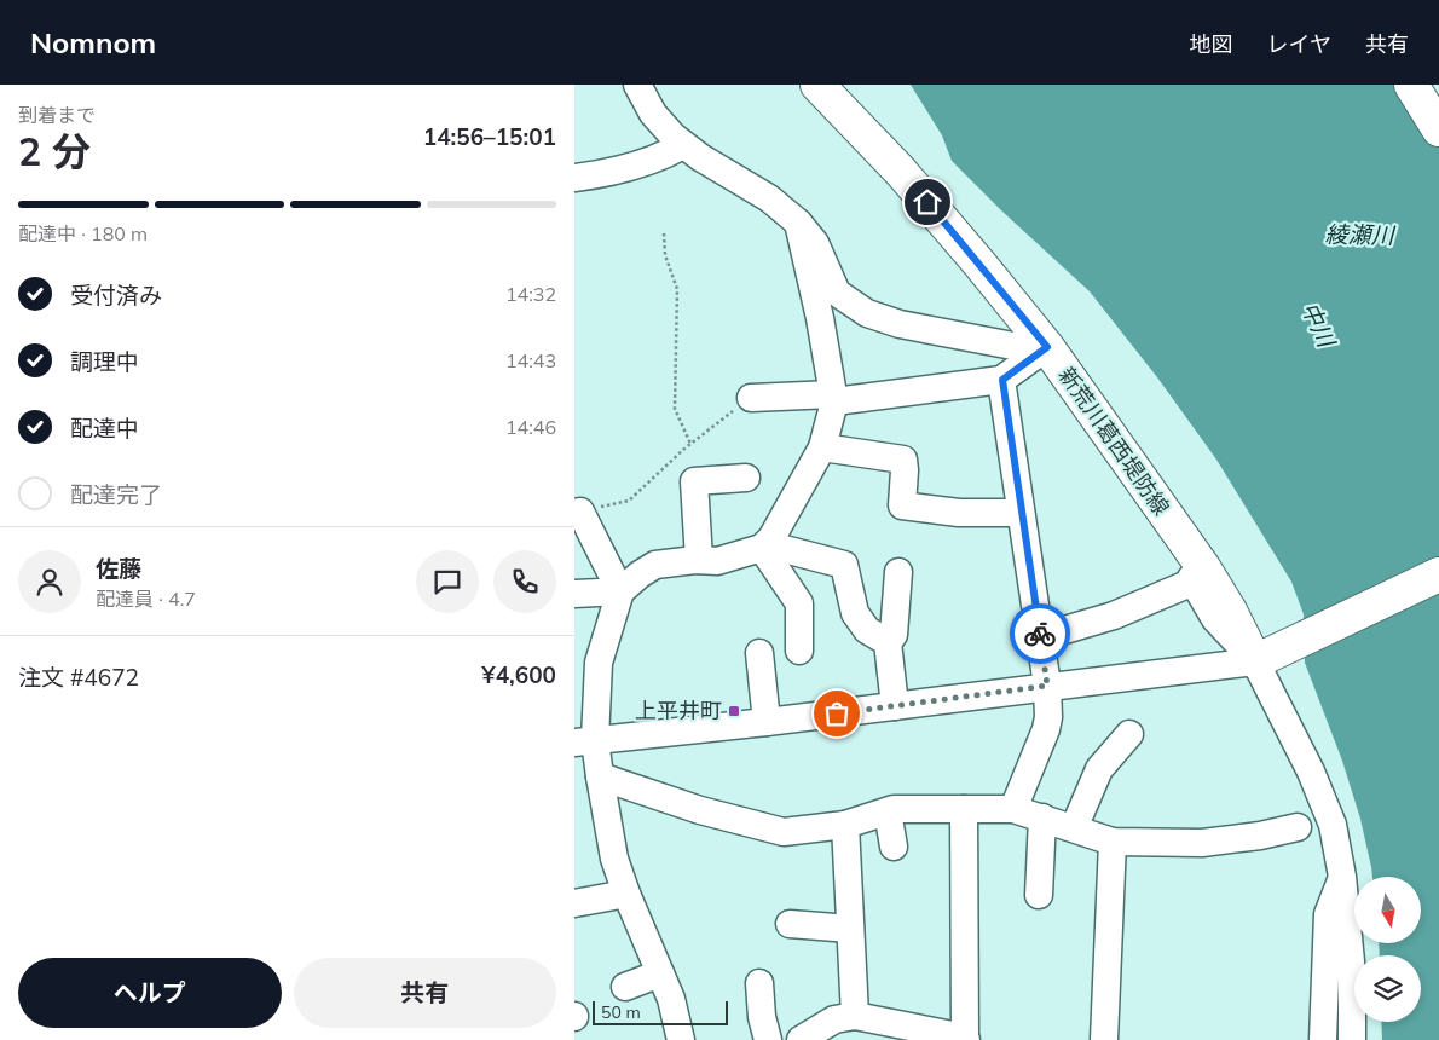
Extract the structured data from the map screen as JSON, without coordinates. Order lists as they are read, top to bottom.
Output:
{
  "streets": {
    "main road": ["新荒川葛西堤防線"]
  },
  "water": ["綾瀬川", "中川"],
  "places": {
    "transit": ["上平井町"]
  },
  "scale_bar": "50 m",
  "north": "bottom",
  "page": {
    "header": "Nomnom",
    "nav": ["地図", "レイヤ", "共有"],
    "heading": ["2 分", "到着まで", "14:56–15:01"],
    "panel": [
      "佐藤",
      "配達員 · 4.7",
      "注文 #4672",
      "¥4,600"
    ],
    "bar": "配達中 · 180 m",
    "list": [
      ["受付済み", "14:32"],
      ["調理中", "14:43"],
      ["配達中", "14:46"],
      "配達完了"
    ],
    "buttons": ["ヘルプ", "共有"],
    "scale": "50 m"
  }
}
